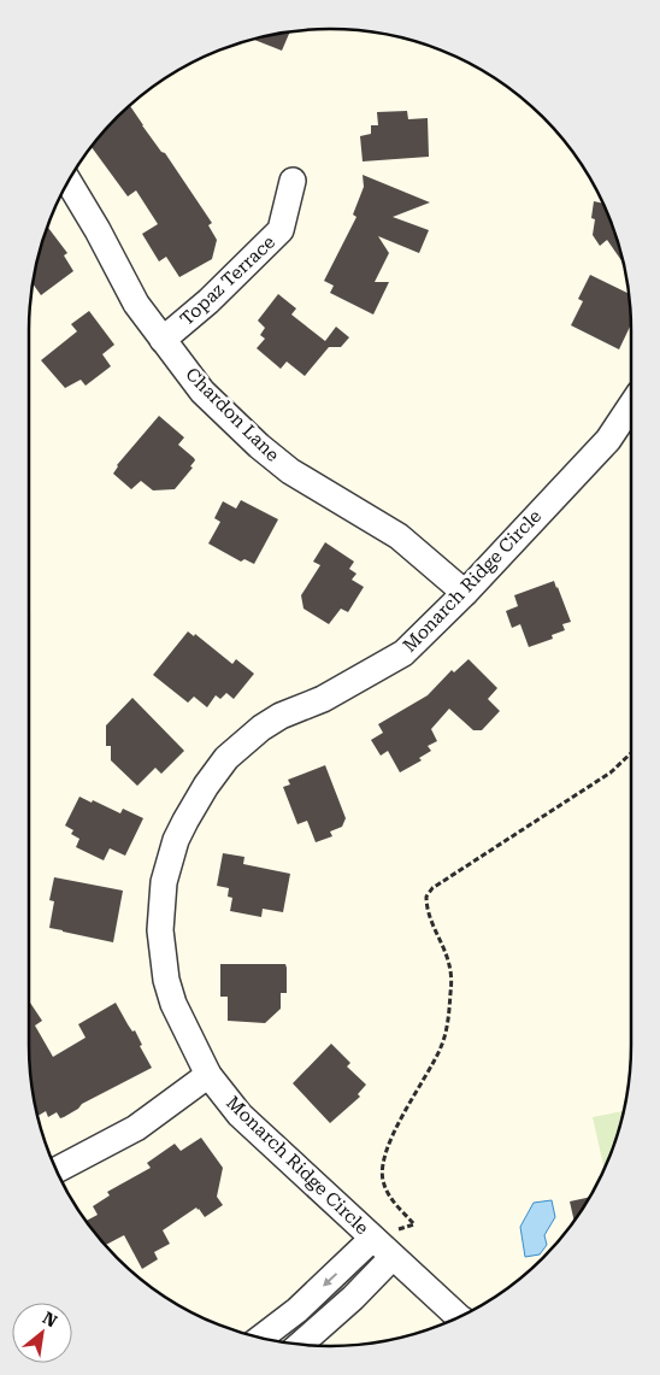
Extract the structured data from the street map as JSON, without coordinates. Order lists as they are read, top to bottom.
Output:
{
  "streets": {
    "street": ["Topaz Terrace", "Chardon Lane", "Monarch Ridge Circle"]
  },
  "crossings": [
    ["Topaz Terrace", "Chardon Lane"],
    ["Chardon Lane", "Monarch Ridge Circle"]
  ],
  "north": "top right"
}
